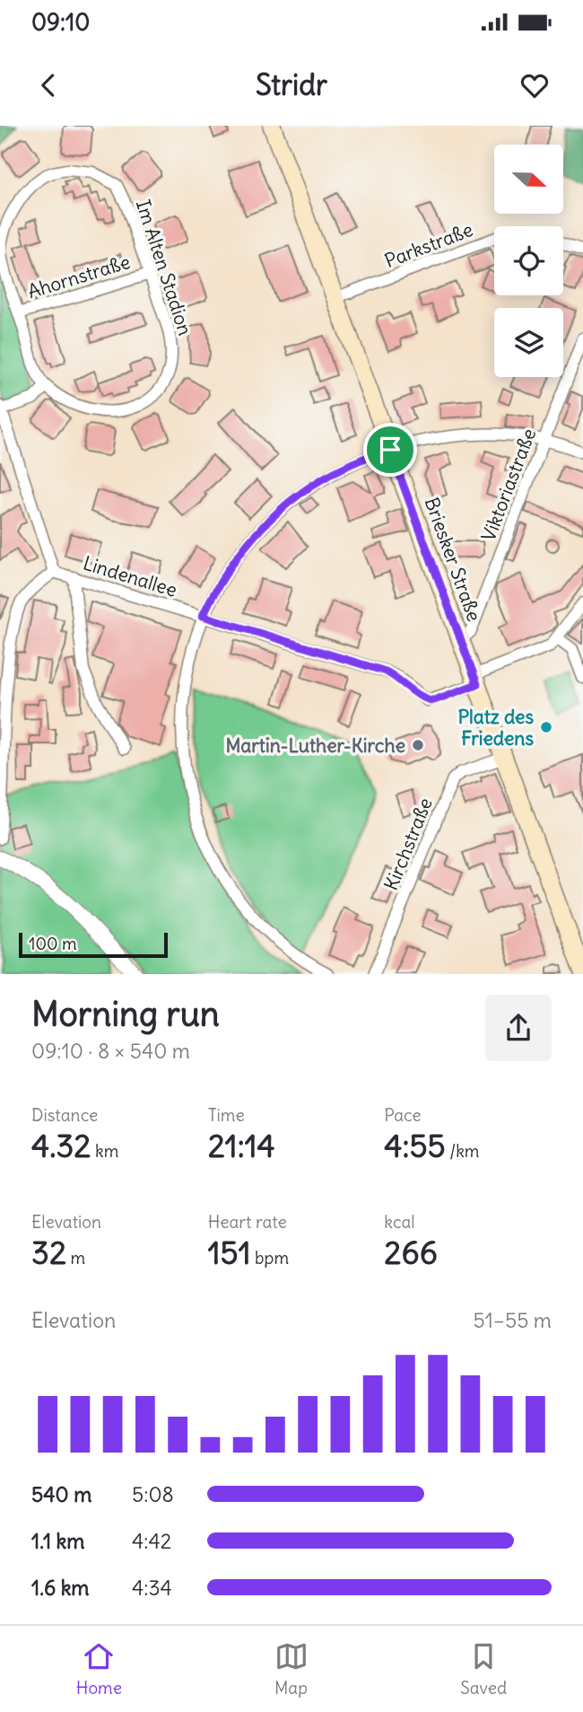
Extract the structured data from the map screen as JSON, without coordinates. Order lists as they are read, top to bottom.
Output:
{
  "streets": {
    "main road": ["Briesker Straße"],
    "street": [
      "Parkstraße",
      "Im Alten Stadion",
      "Ahornstraße",
      "Viktoriastraße",
      "Lindenallee",
      "Kirchstraße"
    ]
  },
  "crossings": [
    ["Parkstraße", "Briesker Straße"],
    ["Im Alten Stadion", "Ahornstraße"],
    ["Viktoriastraße", "Briesker Straße"],
    ["Briesker Straße", "Lindenallee"],
    ["Briesker Straße", "Kirchstraße"]
  ],
  "places": ["Platz des Friedens", "Martin-Luther-Kirche"],
  "scale_bar": "100 m",
  "north": "right",
  "page": {
    "status": "09:10",
    "header": "Stridr",
    "scale": "100 m",
    "heading": ["Morning run", "09:10 · 8 × 540 m"],
    "stats": [
      ["Distance", "4.32 km"],
      ["Time", "21:14"],
      ["Pace", "4:55 /km"],
      ["Elevation", "32 m"],
      ["Heart rate", "151 bpm"],
      ["kcal", "266"]
    ],
    "chart": ["Elevation", "51–55 m"],
    "list": [
      {
        "name": "540 m",
        "note": "5:08"
      },
      {
        "name": "1.1 km",
        "note": "4:42"
      },
      {
        "name": "1.6 km",
        "note": "4:34"
      }
    ],
    "tabs": ["Home", "Map", "Saved"]
  }
}
